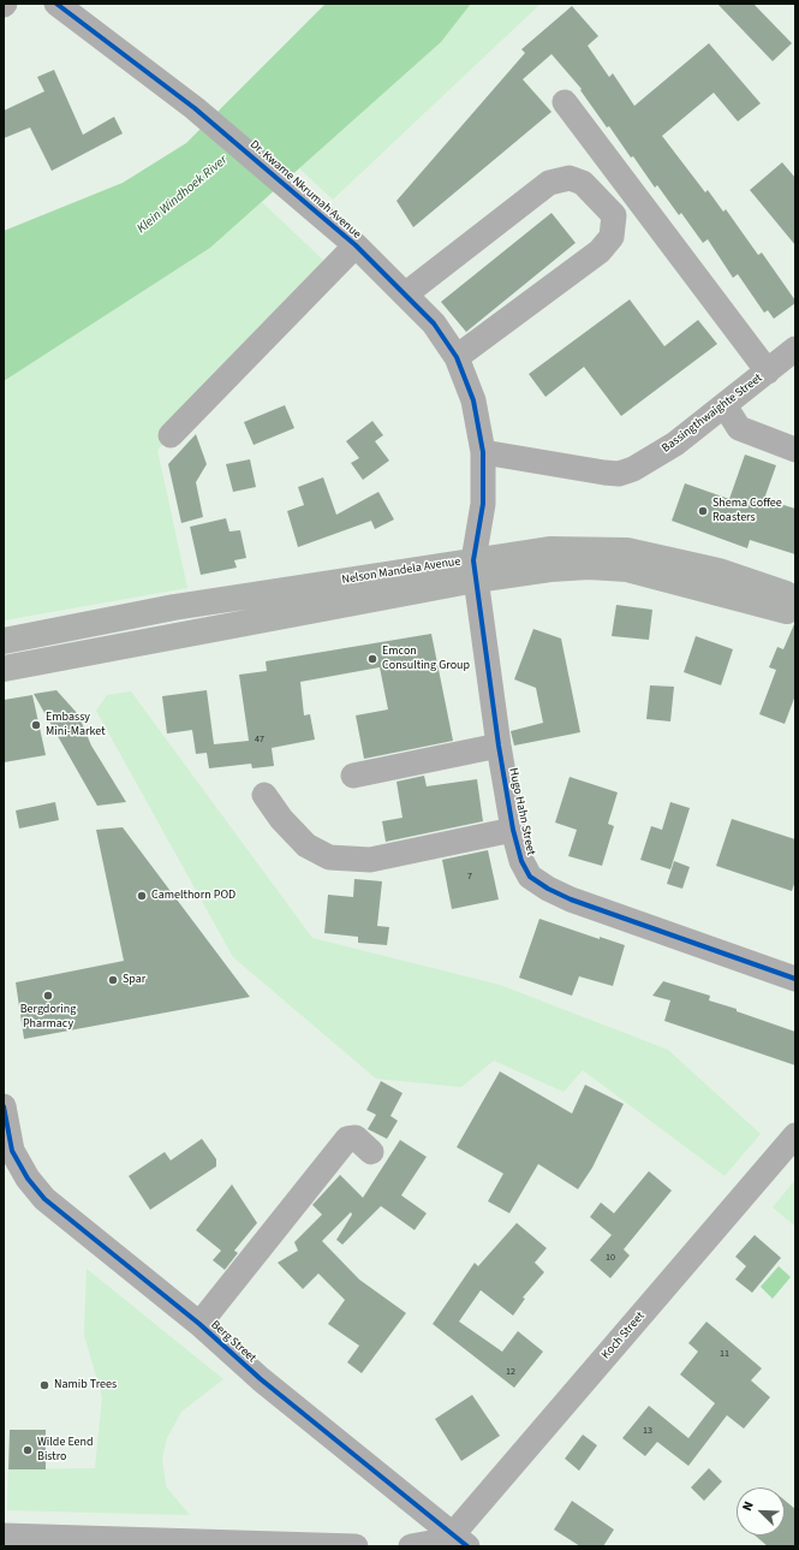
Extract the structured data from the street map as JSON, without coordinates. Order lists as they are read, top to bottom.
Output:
{
  "streets": {
    "main road": ["Nelson Mandela Avenue"],
    "street": [
      "Dr. Kwame Nkrumah Avenue",
      "Bassingthwaighte Street",
      "Hugo Hahn Street",
      "Koch Street",
      "Berg Street"
    ]
  },
  "crossings": [
    ["Dr. Kwame Nkrumah Avenue", "Bassingthwaighte Street"],
    ["Dr. Kwame Nkrumah Avenue", "Nelson Mandela Avenue"],
    ["Dr. Kwame Nkrumah Avenue", "Hugo Hahn Street"],
    ["Nelson Mandela Avenue", "Hugo Hahn Street"],
    ["Koch Street", "Berg Street"]
  ],
  "water": ["Klein Windhoek River"],
  "places": [
    "Shema Coffee Roasters",
    "Emcon Consulting Group",
    "Embassy Mini-Market",
    "Camelthorn POD",
    "Spar",
    "Bergdoring Pharmacy",
    "Namib Trees",
    "Wilde Eend Bistro"
  ],
  "house_numbers": [
    "47",
    "7",
    "10",
    "11",
    "12",
    "13"
  ],
  "north": "top left"
}
